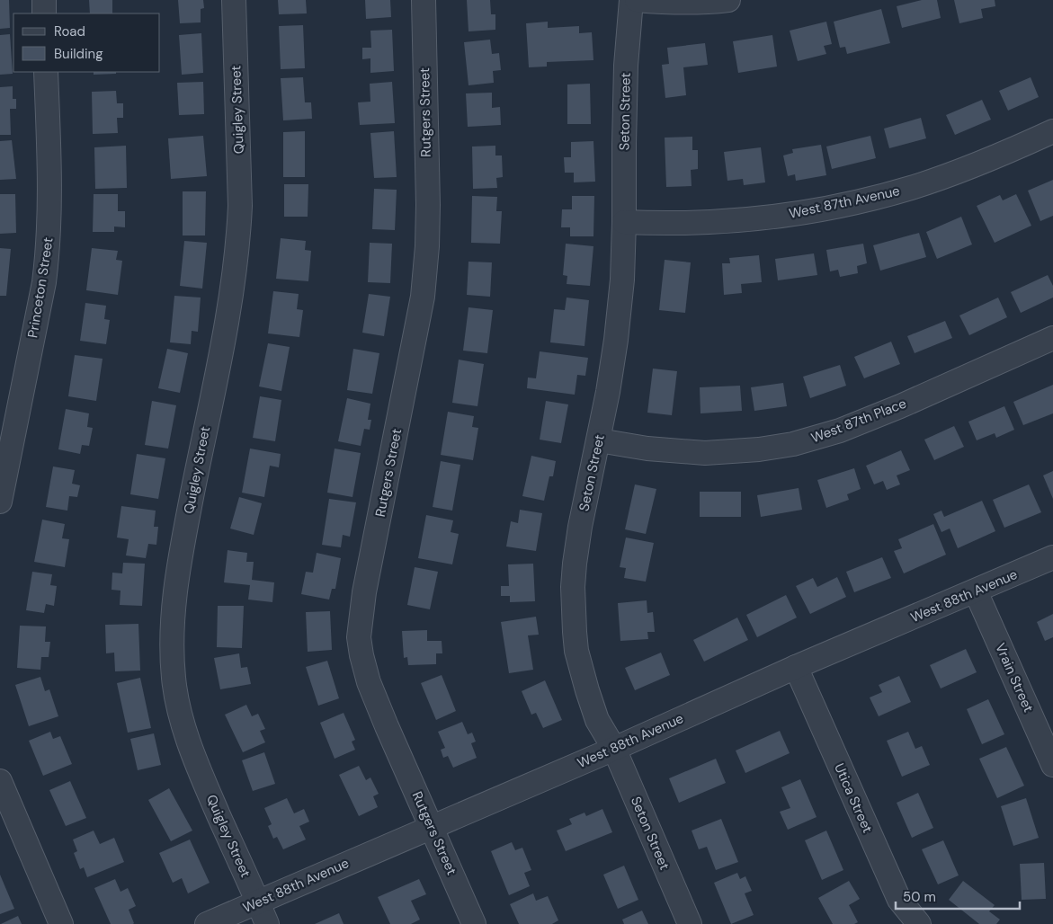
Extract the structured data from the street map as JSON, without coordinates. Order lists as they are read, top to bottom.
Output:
{
  "streets": {
    "street": [
      "Quigley Street",
      "Seton Street",
      "Rutgers Street",
      "West 87th Avenue",
      "Princeton Street",
      "West 87th Place",
      "West 88th Avenue",
      "Vrain Street",
      "Utica Street"
    ]
  },
  "crossings": [
    ["Quigley Street", "West 88th Avenue"],
    ["Seton Street", "West 87th Avenue"],
    ["Seton Street", "West 87th Place"],
    ["Seton Street", "West 88th Avenue"],
    ["Rutgers Street", "West 88th Avenue"],
    ["West 88th Avenue", "Vrain Street"],
    ["West 88th Avenue", "Utica Street"]
  ],
  "legend": ["Road", "Building"],
  "scale_bar": "50 m"
}
